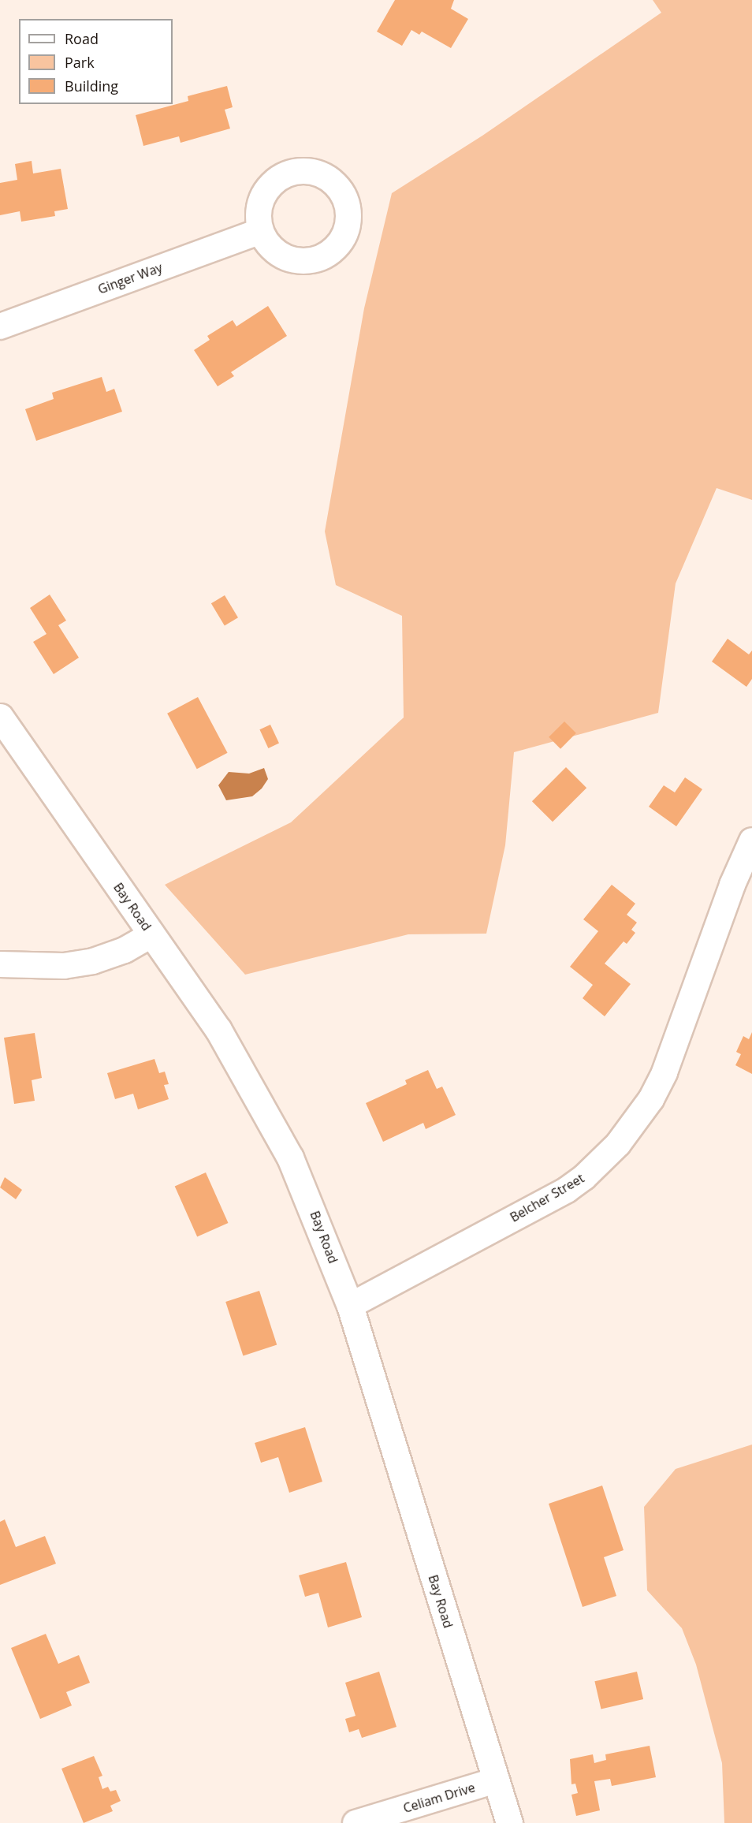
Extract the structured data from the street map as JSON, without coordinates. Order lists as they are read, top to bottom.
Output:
{
  "streets": {
    "main road": ["Bay Road"],
    "street": ["Ginger Way", "Belcher Street", "Celiam Drive"]
  },
  "crossings": [
    ["Bay Road", "Belcher Street"],
    ["Bay Road", "Celiam Drive"]
  ],
  "legend": ["Road", "Park", "Building"]
}
